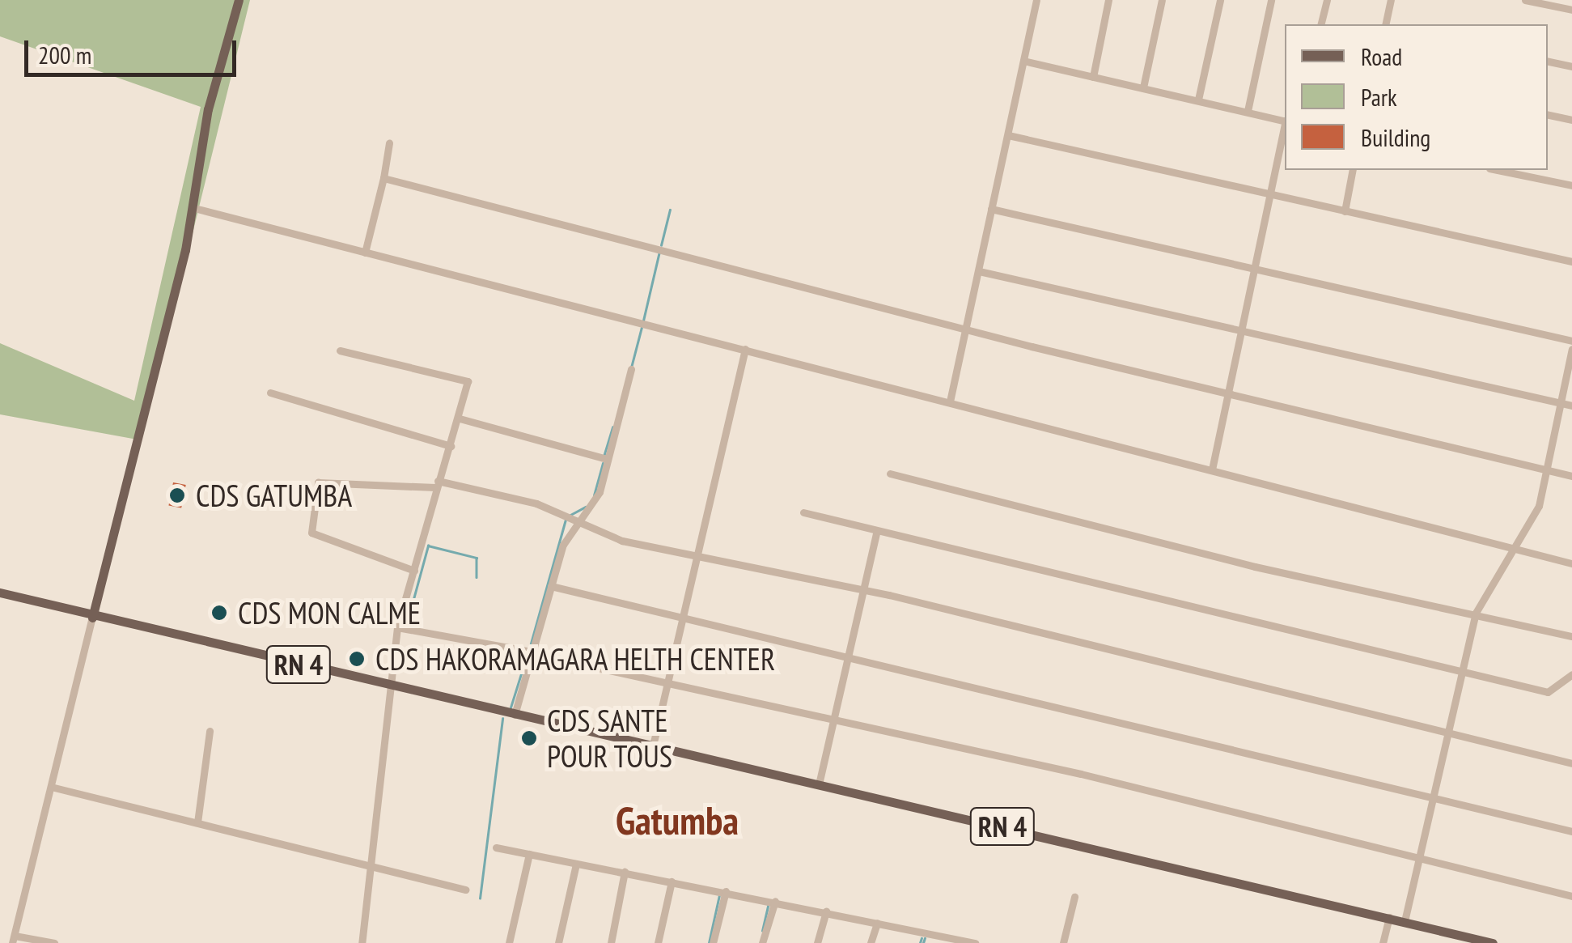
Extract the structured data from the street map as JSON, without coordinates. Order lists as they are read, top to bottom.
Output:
{
  "streets": {
    "main road": ["RN 4"]
  },
  "districts": ["Gatumba"],
  "places": [
    "CDS GATUMBA",
    "CDS MON CALME",
    "CDS HAKORAMAGARA HELTH CENTER",
    "CDS SANTE POUR TOUS"
  ],
  "legend": ["Road", "Park", "Building"],
  "scale_bar": "200 m"
}
